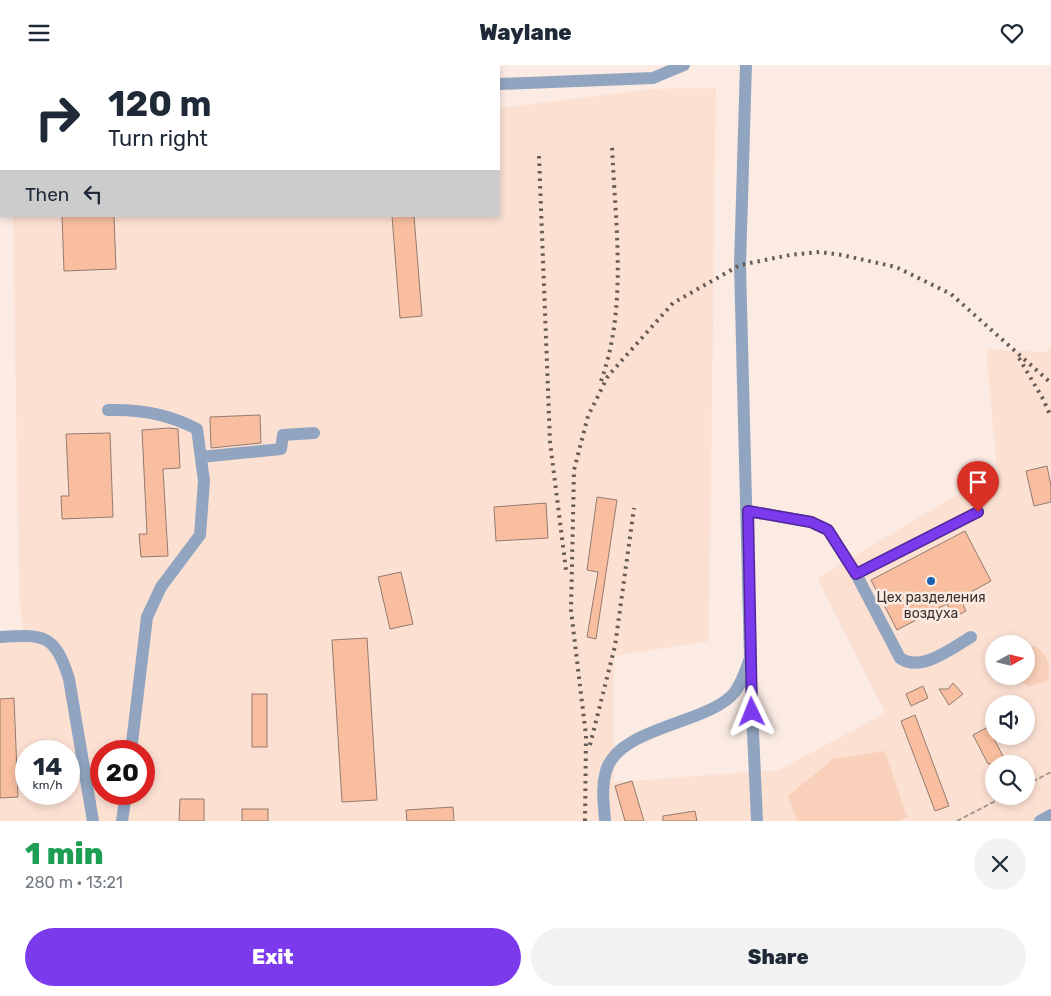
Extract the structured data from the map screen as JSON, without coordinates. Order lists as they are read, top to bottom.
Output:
{
  "places": ["Цех разделения воздуха"],
  "north": "right",
  "page": {
    "header": "Waylane",
    "turn": ["120 m", "Turn right"],
    "then": "Then",
    "speed": "14 km/h",
    "limit": "20",
    "heading": ["1 min", "280 m · 13:21"],
    "buttons": ["Exit", "Share"]
  }
}
